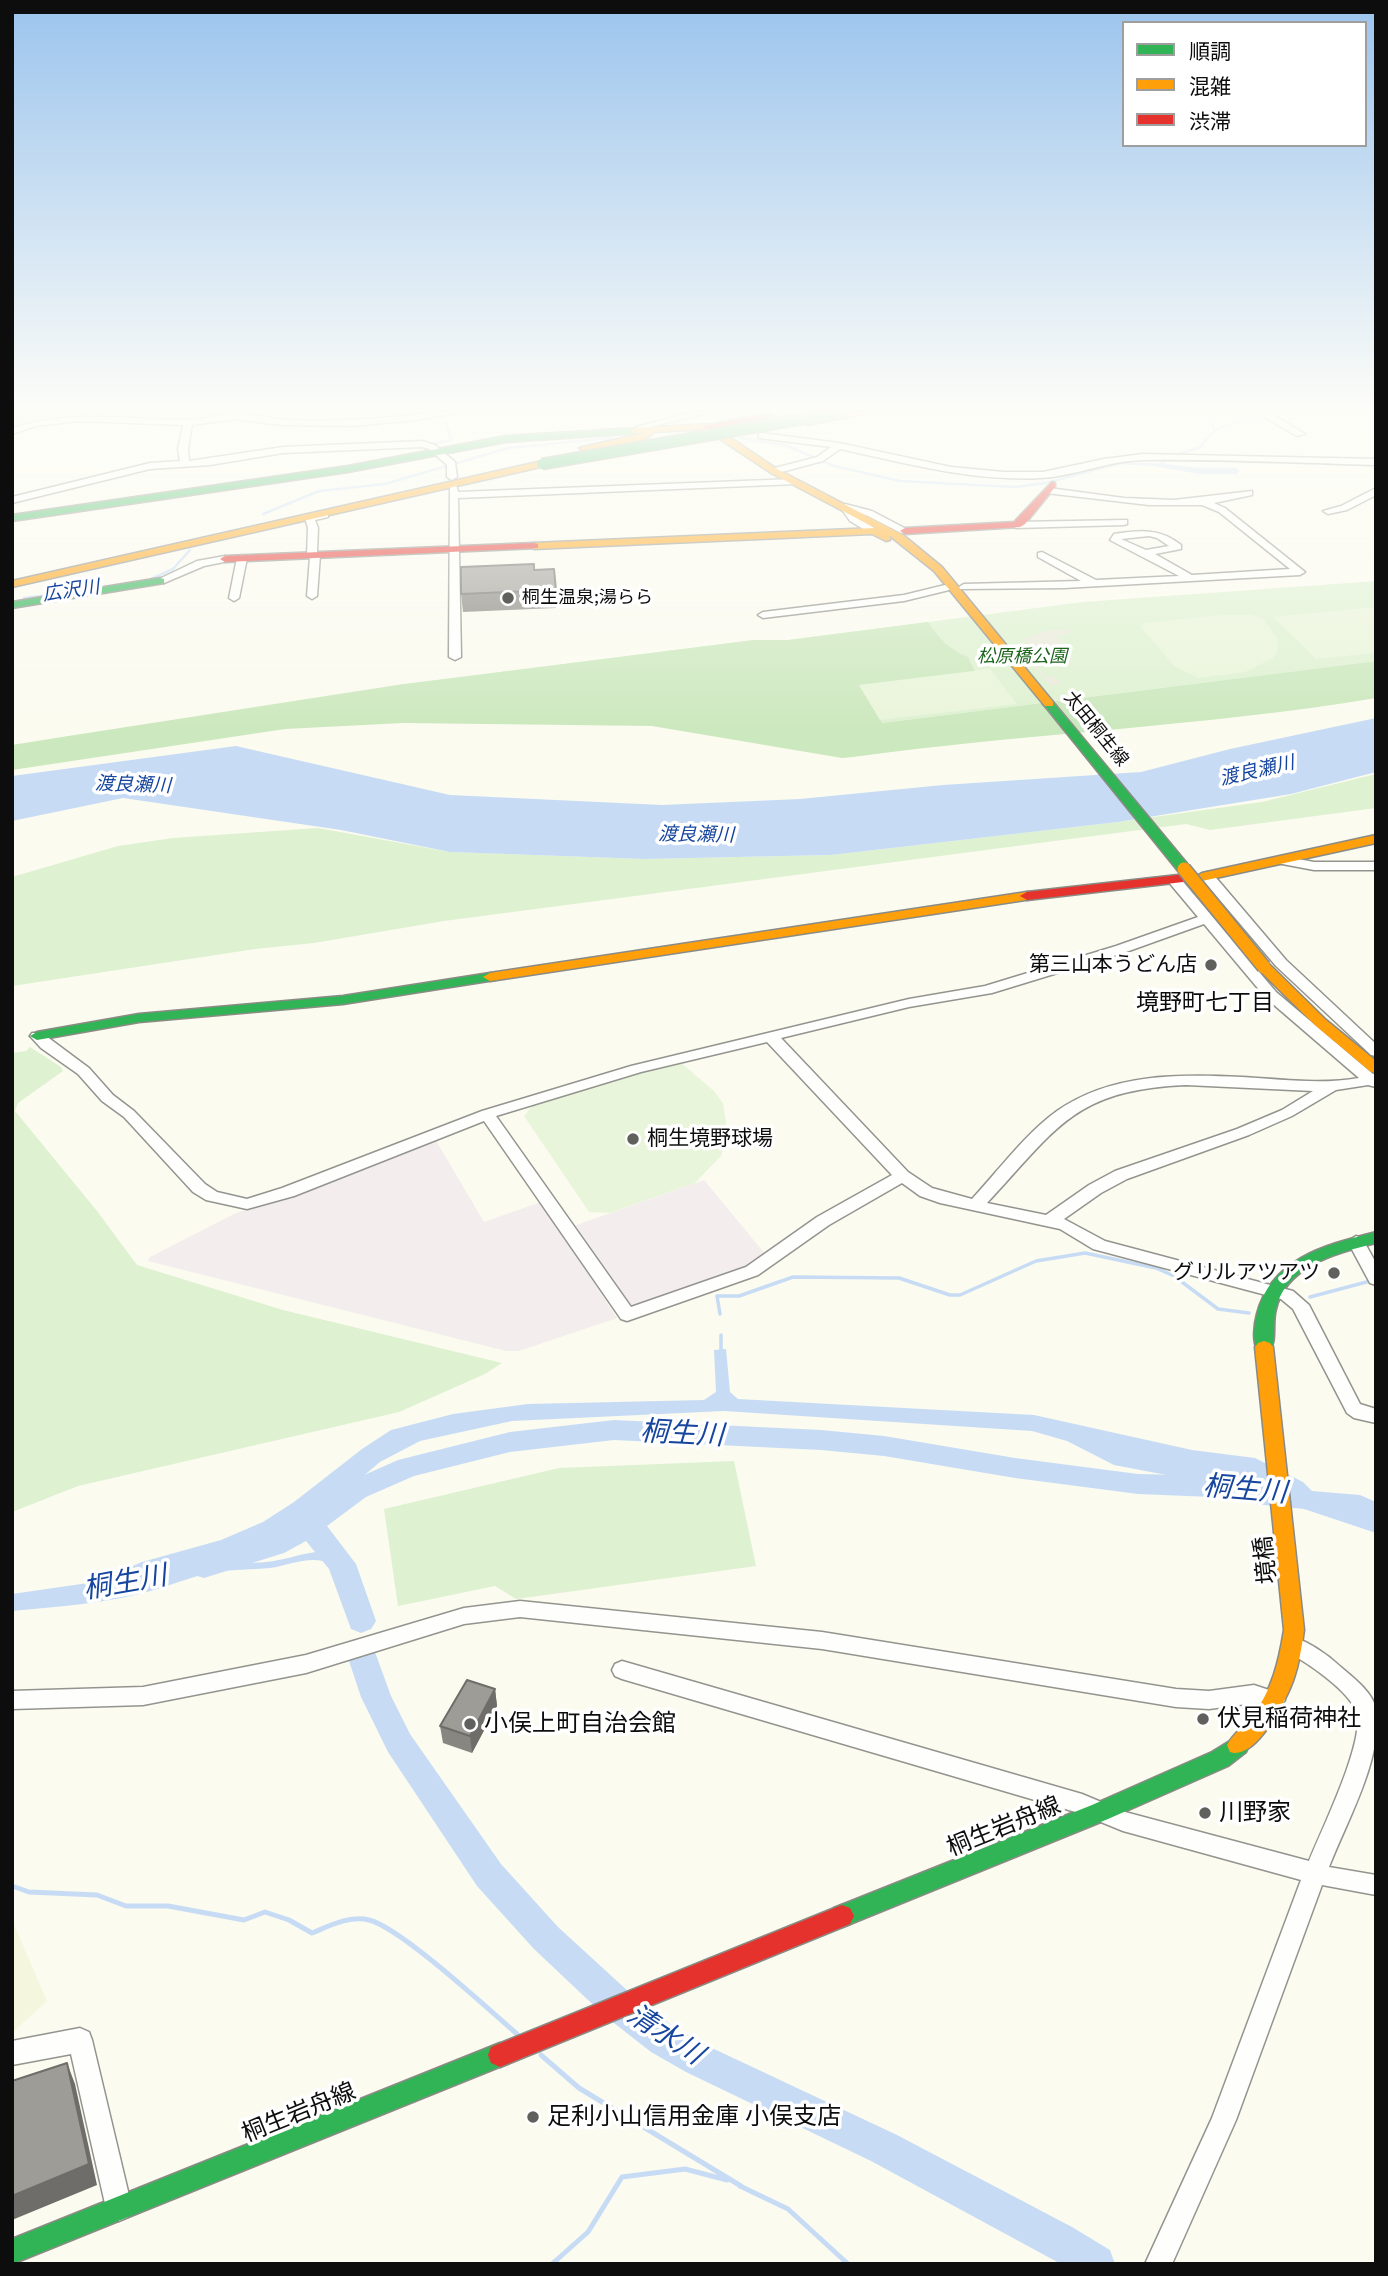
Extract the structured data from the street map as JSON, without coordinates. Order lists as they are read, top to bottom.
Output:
{
  "streets": {
    "main road": ["太田桐生線", "境橋", "桐生岩舟線"]
  },
  "crossings": [
    ["境橋", "桐生岩舟線"]
  ],
  "districts": ["境野町七丁目"],
  "water": [
    "広沢川",
    "渡良瀬川",
    "桐生川",
    "清水川"
  ],
  "parks": ["松原橋公園"],
  "places": [
    "桐生温泉;湯らら",
    "第三山本うどん店",
    "桐生境野球場",
    "グリルアツアツ",
    "伏見稲荷神社",
    "小俣上町自治会館",
    "川野家",
    "足利小山信用金庫 小俣支店"
  ],
  "legend": ["順調", "混雑", "渋滞"]
}
